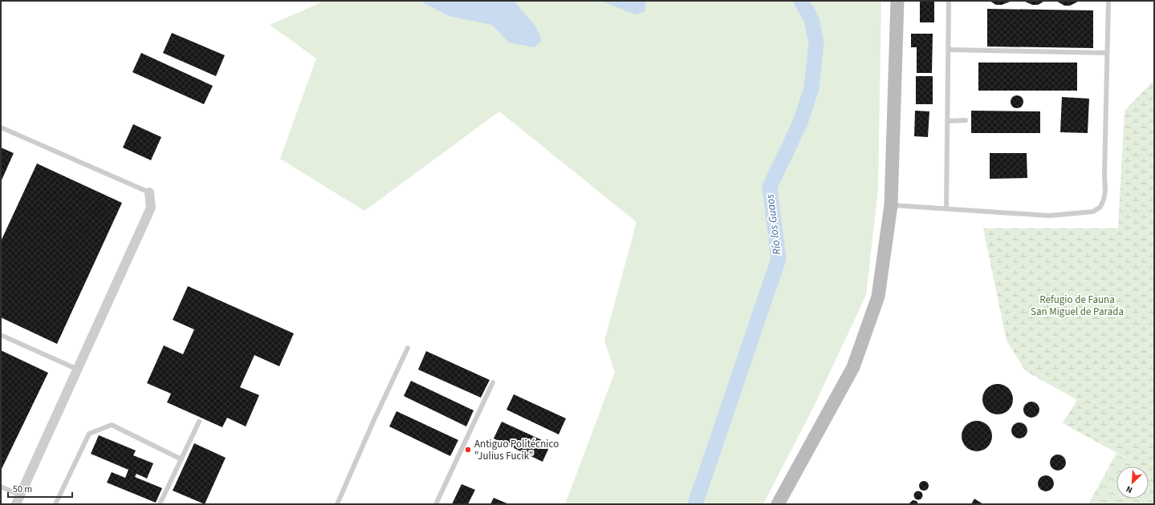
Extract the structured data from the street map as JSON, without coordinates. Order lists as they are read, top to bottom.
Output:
{
  "water": ["Río los Guaos"],
  "parks": ["Refugio de Fauna San Miguel de Parada"],
  "places": ["Antiguo Politécnico \"Julius Fucik\""],
  "scale_bar": "50 m",
  "north": "bottom left"
}
